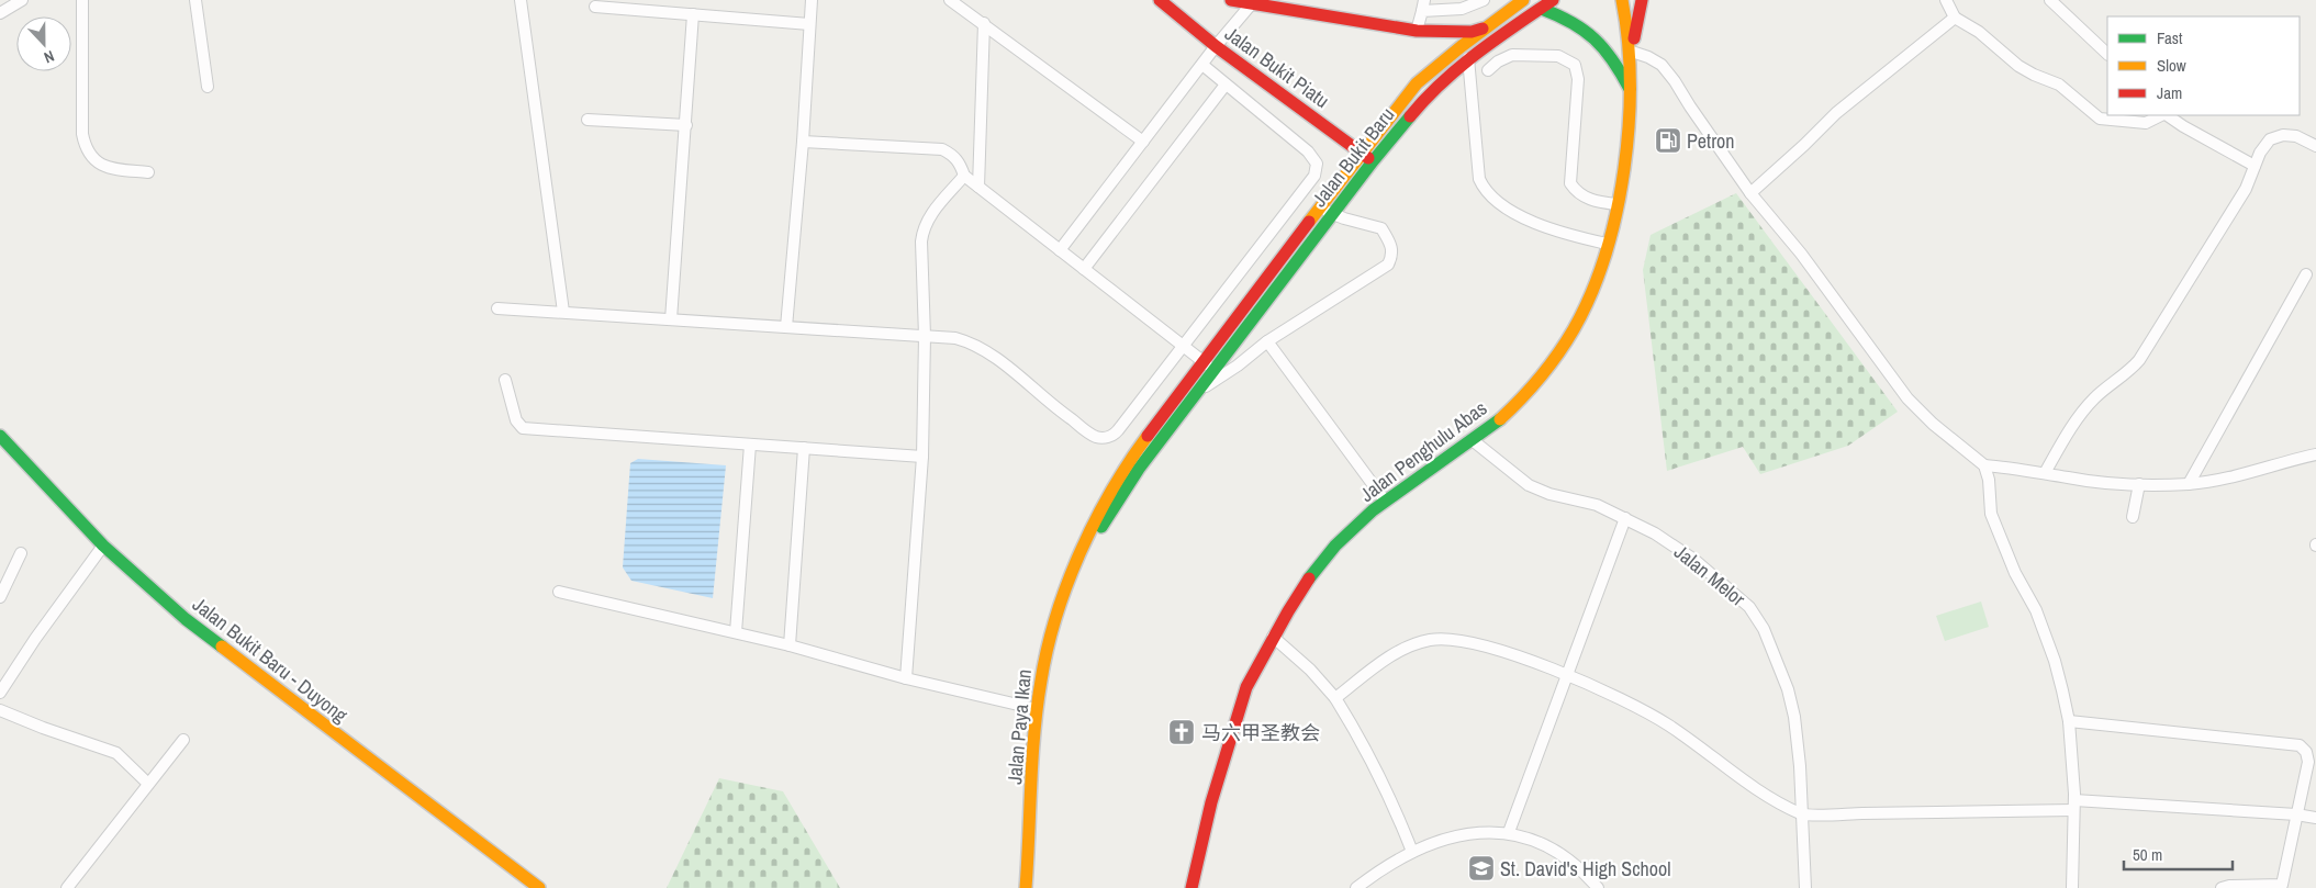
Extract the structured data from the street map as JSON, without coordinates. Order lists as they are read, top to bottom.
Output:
{
  "streets": {
    "main road": [
      "Jalan Bukit Piatu",
      "Jalan Bukit Baru",
      "Jalan Penghulu Abas",
      "Jalan Bukit Baru - Duyong",
      "Jalan Paya Ikan"
    ],
    "street": ["Jalan Melor"]
  },
  "crossings": [
    ["Jalan Bukit Piatu", "Jalan Bukit Baru"],
    ["Jalan Bukit Baru", "Jalan Paya Ikan"],
    ["Jalan Penghulu Abas", "Jalan Melor"]
  ],
  "places": {
    "fuel station": ["Petron"],
    "church": ["马六甲圣教会"],
    "school or university": ["St. David's High School"]
  },
  "legend": ["Fast", "Slow", "Jam"],
  "scale_bar": "50 m",
  "north": "bottom"
}
